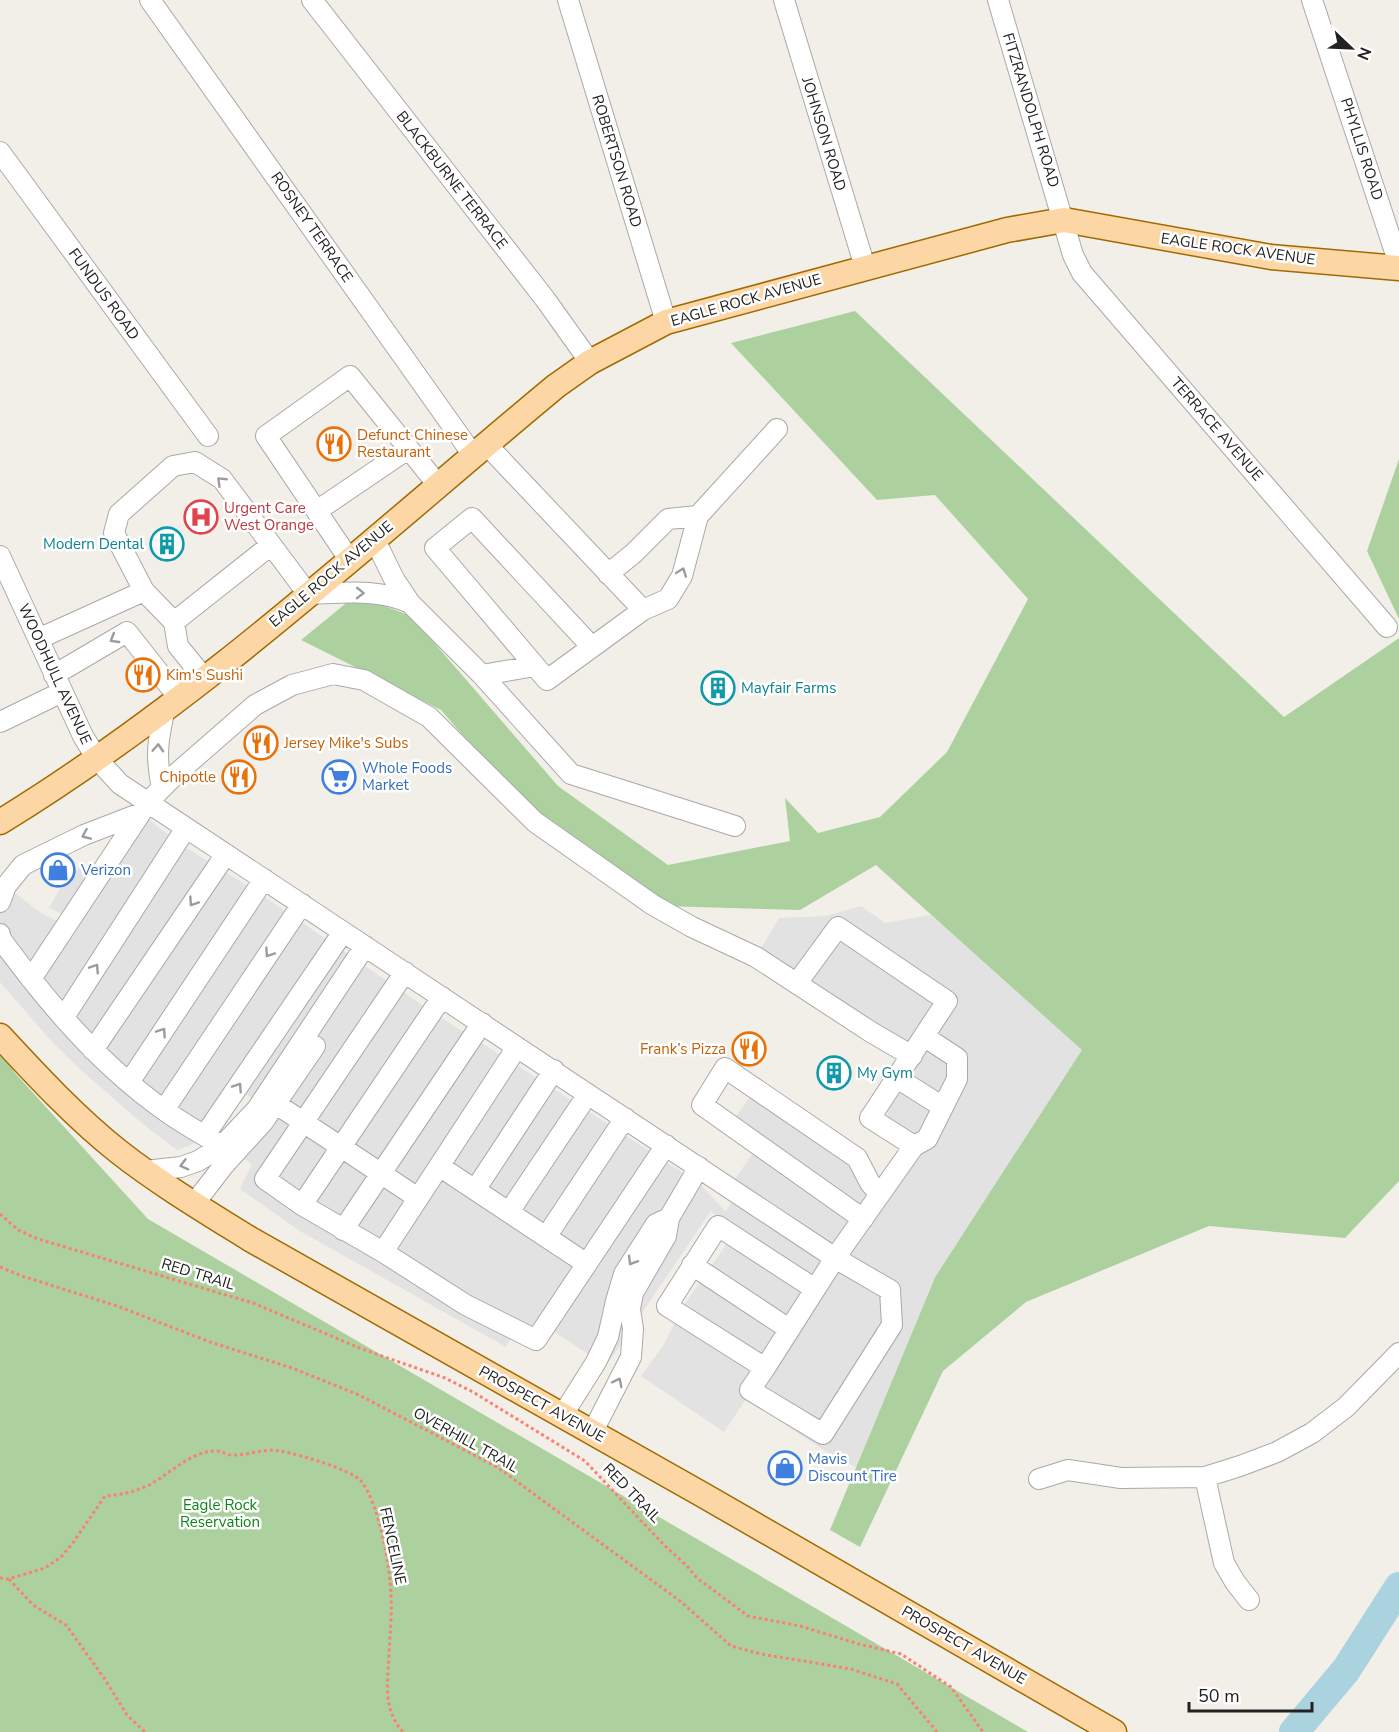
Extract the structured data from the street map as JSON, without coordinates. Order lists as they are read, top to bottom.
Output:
{
  "streets": {
    "main road": ["EAGLE ROCK AVENUE", "PROSPECT AVENUE"],
    "street": [
      "FITZRANDOLPH ROAD",
      "JOHNSON ROAD",
      "PHYLLIS ROAD",
      "ROBERTSON ROAD",
      "BLACKBURNE TERRACE",
      "ROSNEY TERRACE",
      "FUNDUS ROAD",
      "TERRACE AVENUE",
      "WOODHULL AVENUE"
    ],
    "path": ["RED TRAIL", "OVERHILL TRAIL", "FENCELINE"]
  },
  "crossings": [
    ["FITZRANDOLPH ROAD", "EAGLE ROCK AVENUE"],
    ["FITZRANDOLPH ROAD", "TERRACE AVENUE"],
    ["JOHNSON ROAD", "EAGLE ROCK AVENUE"],
    ["ROBERTSON ROAD", "EAGLE ROCK AVENUE"],
    ["BLACKBURNE TERRACE", "EAGLE ROCK AVENUE"],
    ["ROSNEY TERRACE", "EAGLE ROCK AVENUE"],
    ["EAGLE ROCK AVENUE", "TERRACE AVENUE"],
    ["EAGLE ROCK AVENUE", "WOODHULL AVENUE"]
  ],
  "parks": ["Eagle Rock Reservation"],
  "places": {
    "restaurant": [
      "Defunct Chinese Restaurant",
      "Kim's Sushi",
      "Jersey Mike's Subs",
      "Chipotle",
      "Frank’s Pizza"
    ],
    "hospital": ["Urgent Care West Orange"],
    "building": ["Modern Dental", "Mayfair Farms", "My Gym"],
    "supermarket": ["Whole Foods Market"],
    "shop": ["Verizon", "Mavis Discount Tire"]
  },
  "scale_bar": "50 m",
  "north": "bottom right"
}
